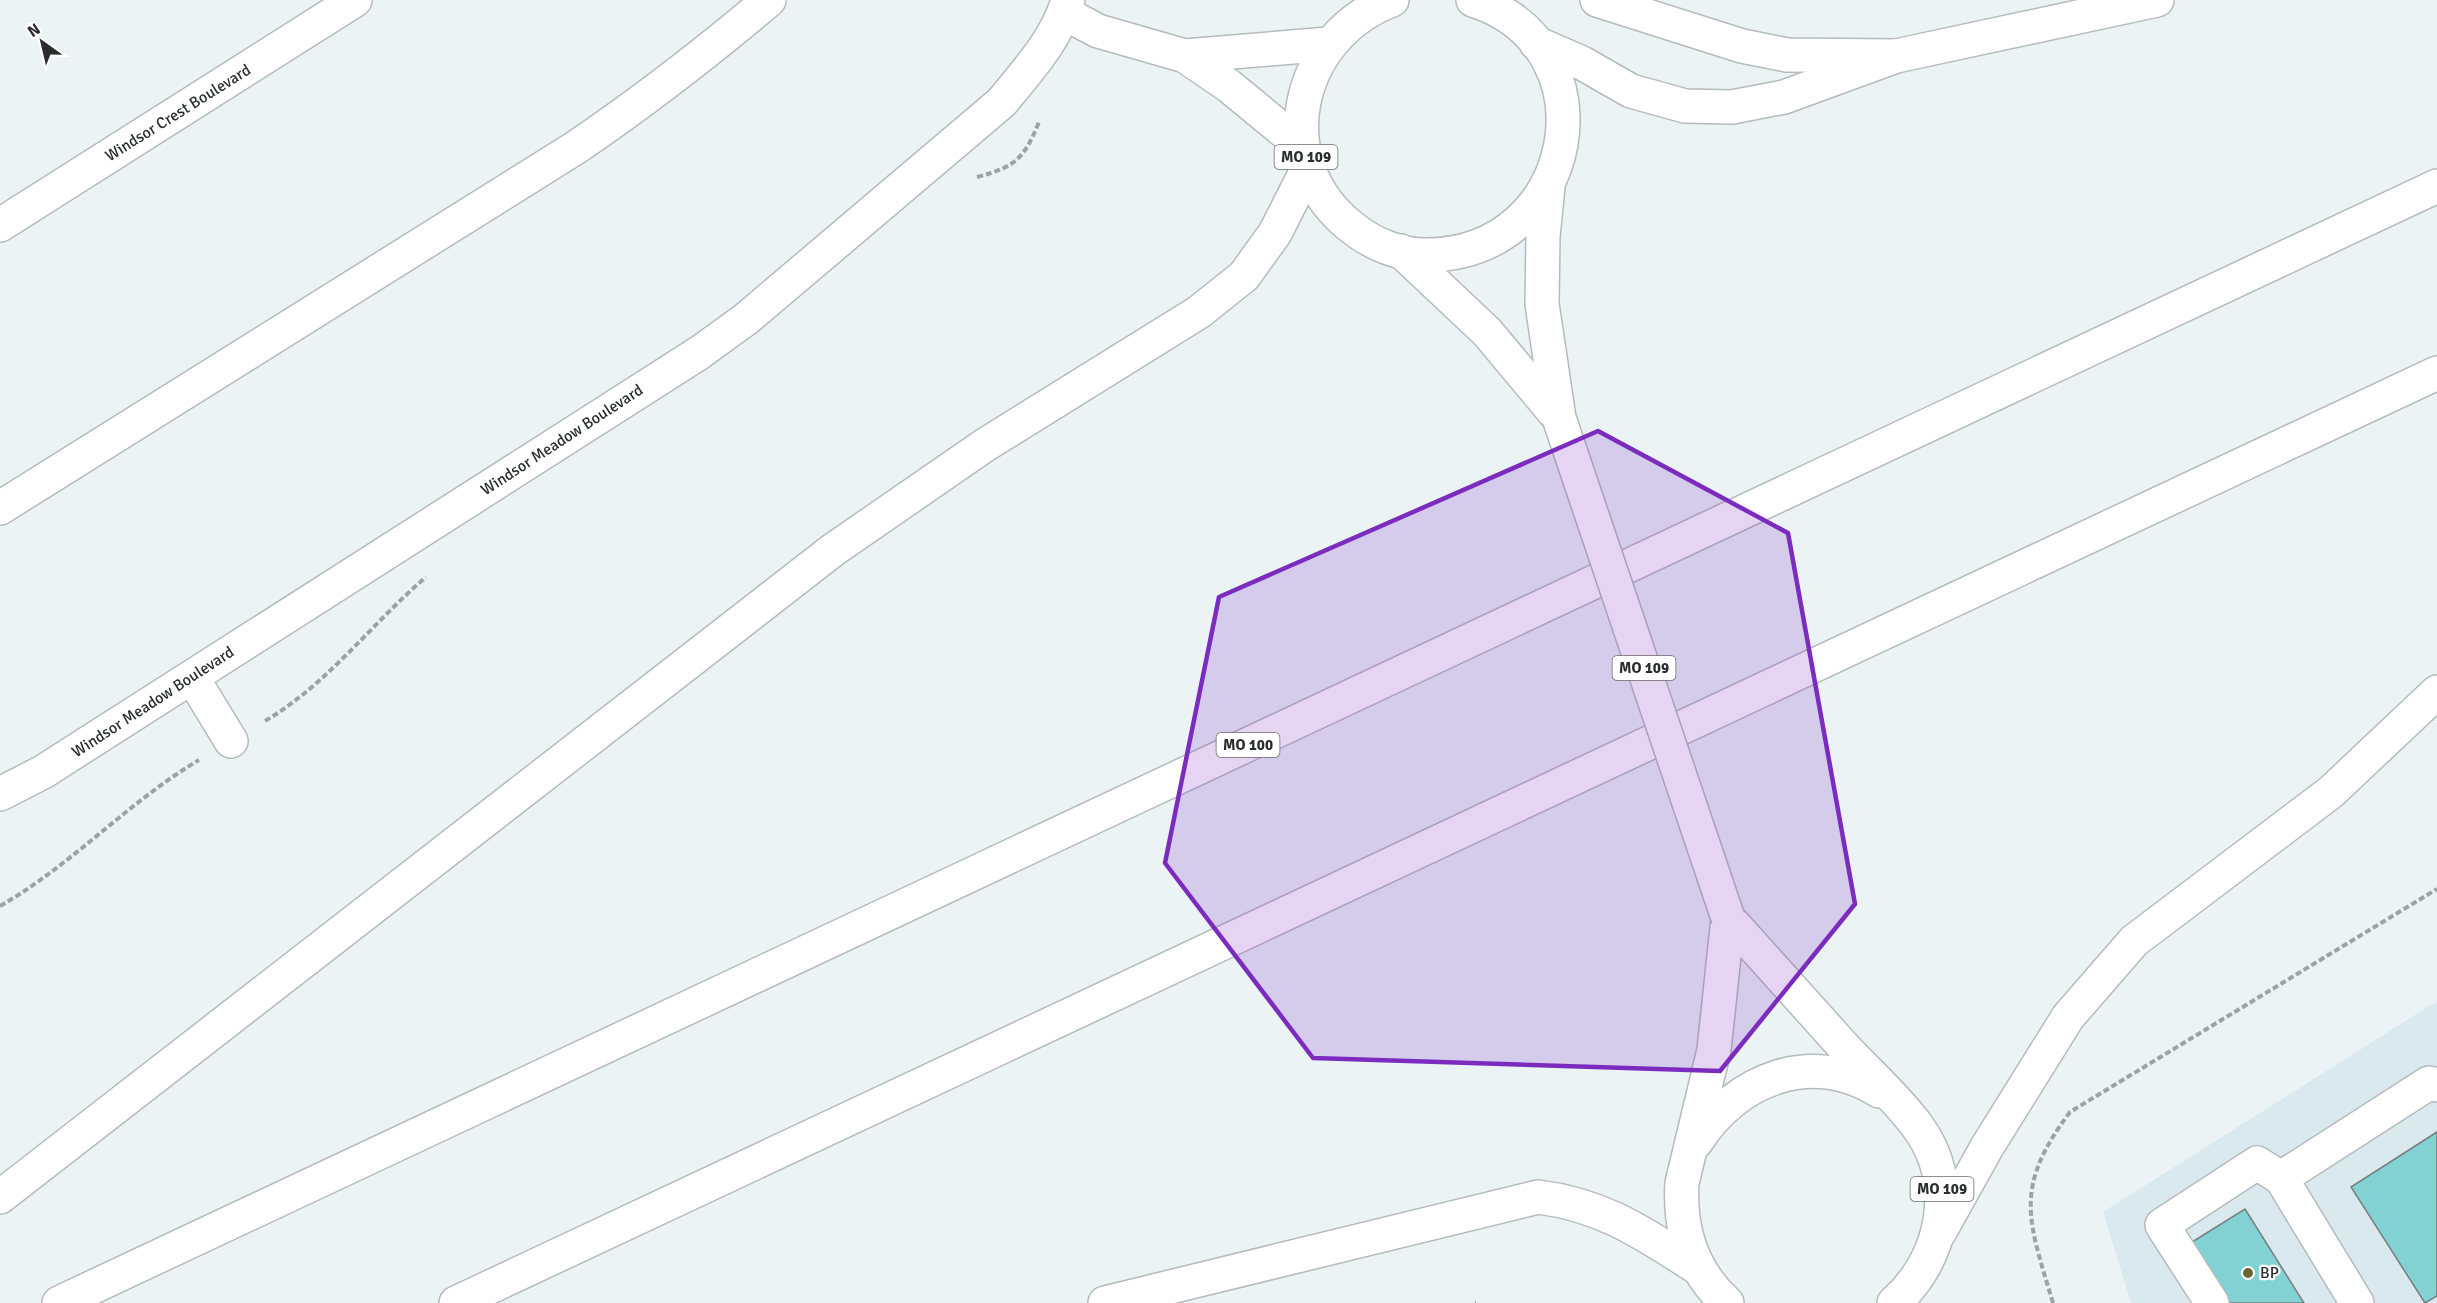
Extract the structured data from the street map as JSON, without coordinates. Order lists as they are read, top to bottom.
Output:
{
  "streets": {
    "main road": [
      "Windsor Crest Boulevard",
      "MO 109",
      "Windsor Meadow Boulevard",
      "MO 100"
    ]
  },
  "crossings": [
    ["MO 109", "Windsor Meadow Boulevard"]
  ],
  "places": ["BP"],
  "north": "top left"
}
